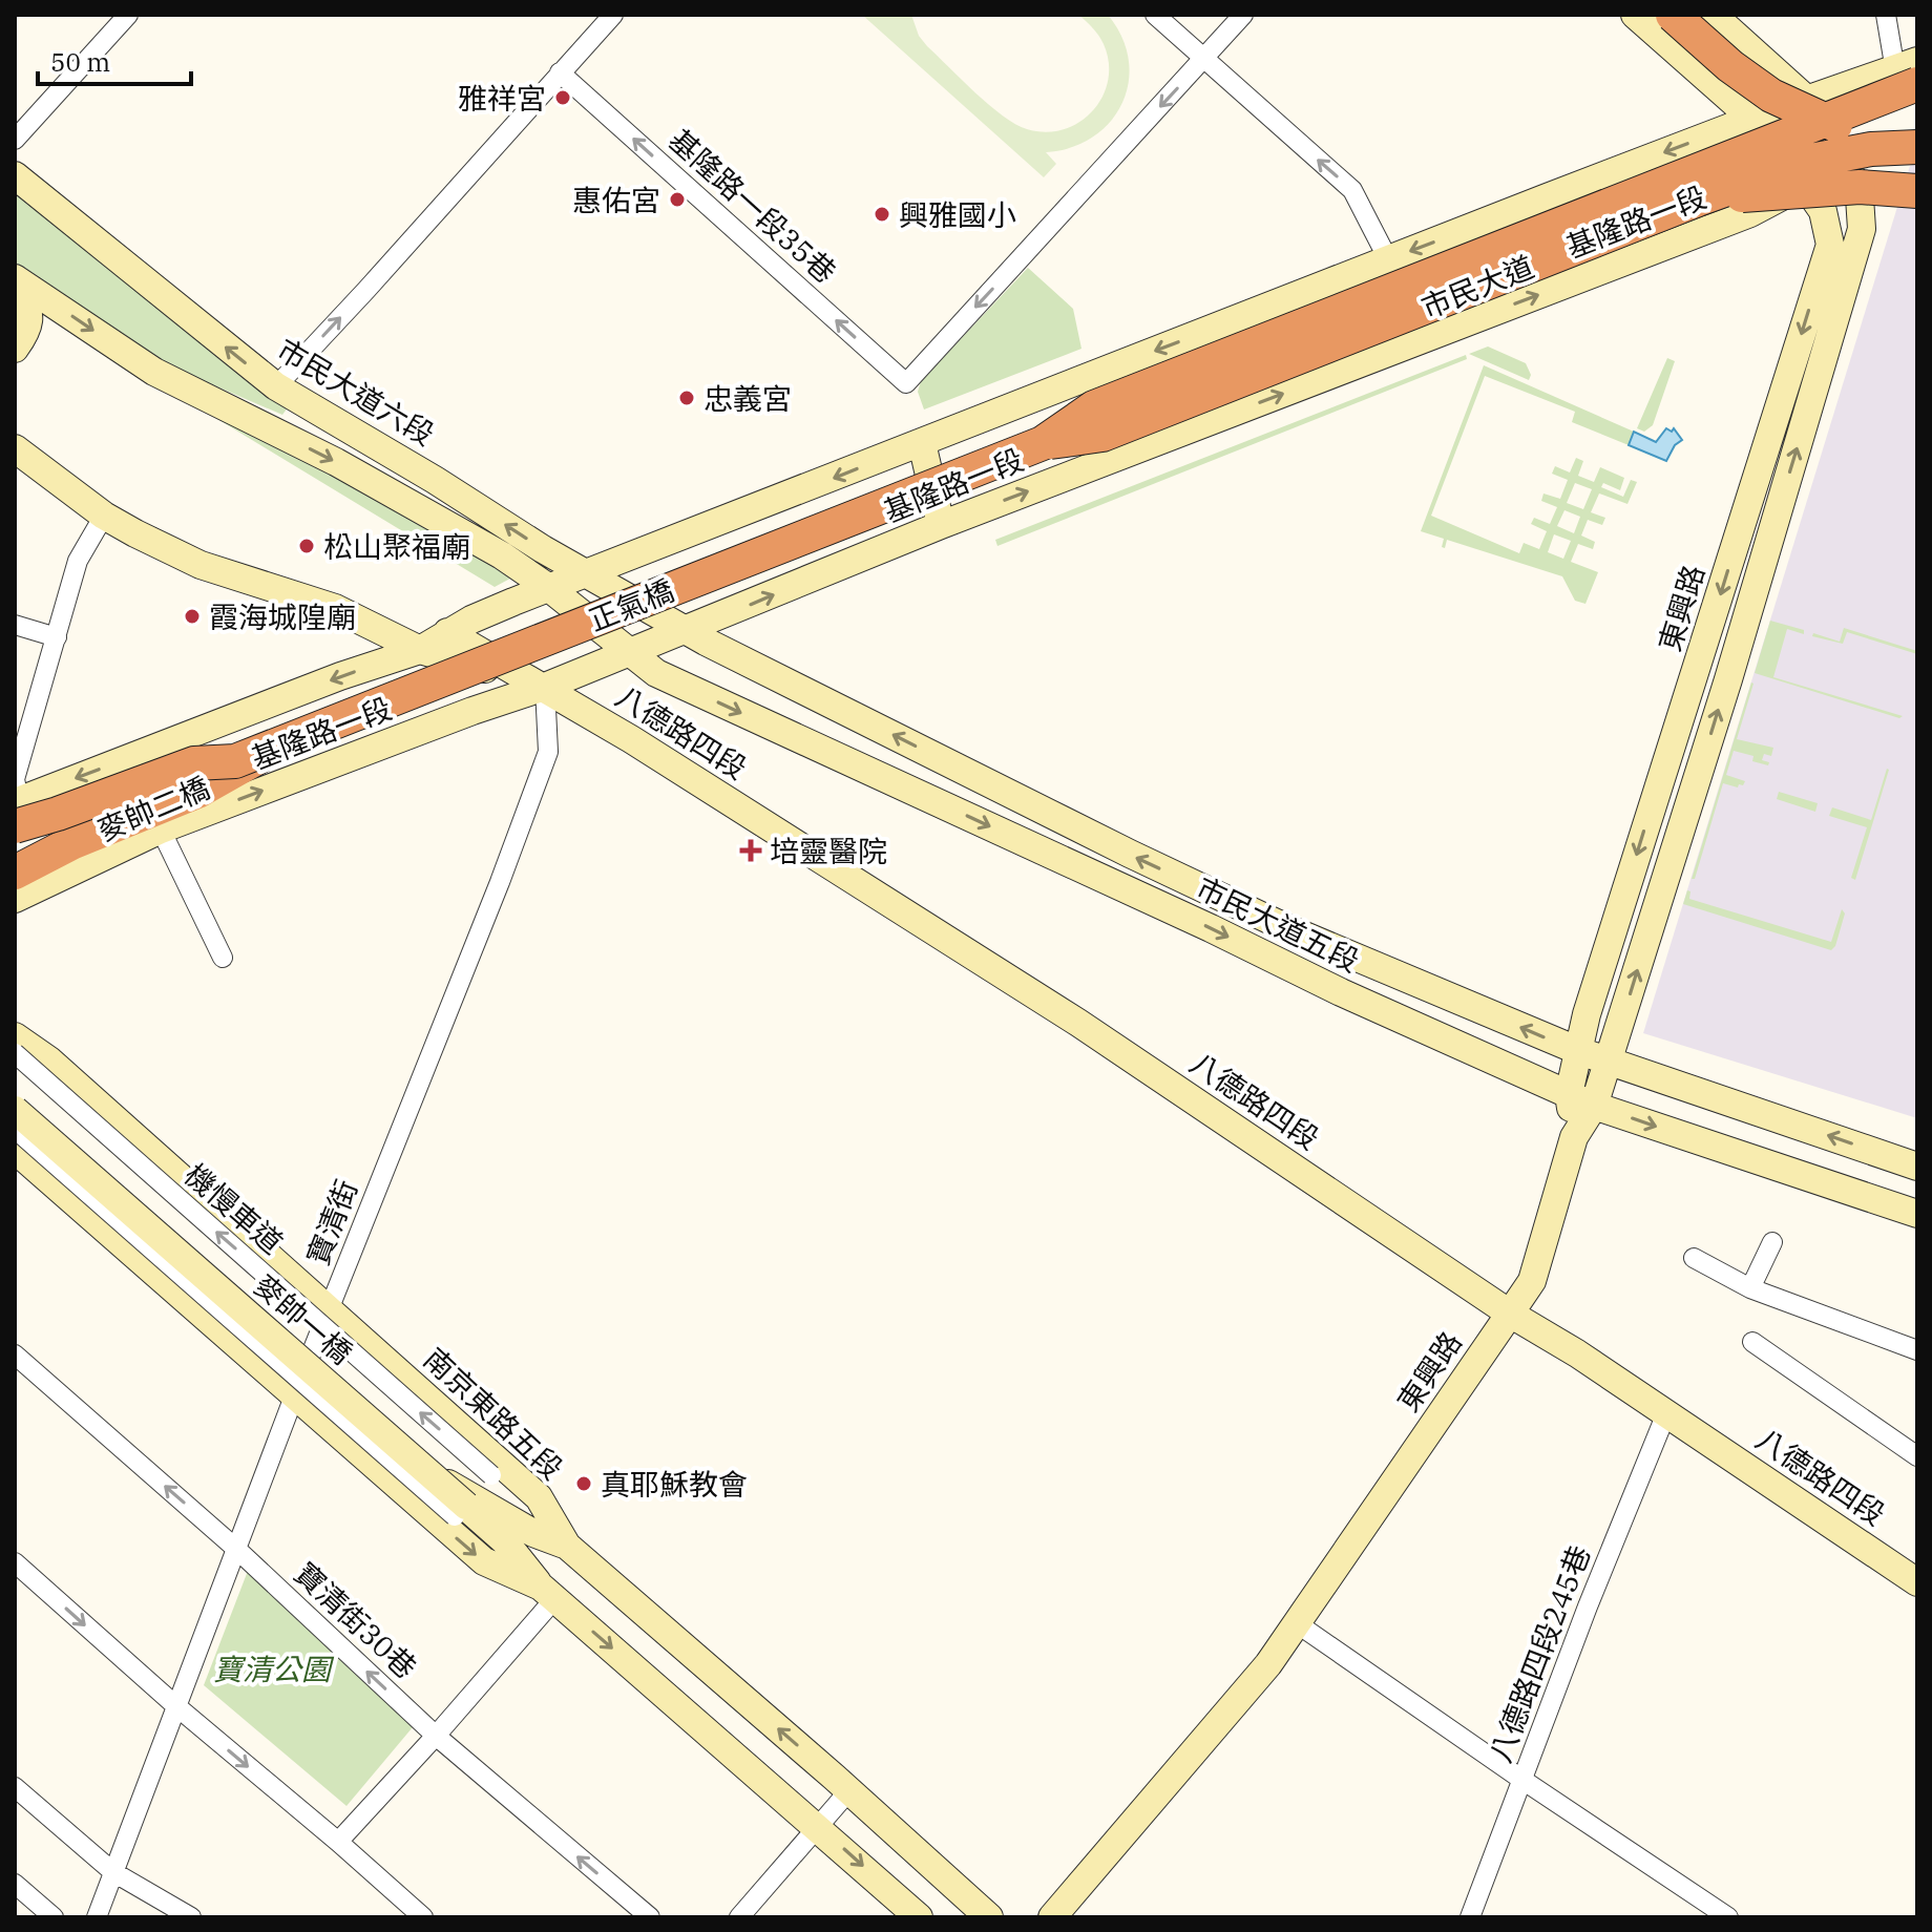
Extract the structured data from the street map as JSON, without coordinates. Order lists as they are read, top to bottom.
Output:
{
  "streets": {
    "highway": ["市民大道", "正氣橋", "麥帥二橋"],
    "street": [
      "基隆路一段35巷",
      "基隆路一段",
      "市民大道六段",
      "東興路",
      "八德路四段",
      "市民大道五段",
      "機慢車道",
      "寶清街",
      "麥帥一橋",
      "南京東路五段",
      "寶清街30巷",
      "八德路四段245巷"
    ]
  },
  "crossings": [
    ["基隆路一段", "市民大道六段"],
    ["基隆路一段", "正氣橋"],
    ["基隆路一段", "東興路"],
    ["基隆路一段", "八德路四段"],
    ["基隆路一段", "市民大道五段"],
    ["基隆路一段", "寶清街"],
    ["市民大道", "正氣橋"],
    ["市民大道六段", "市民大道五段"],
    ["正氣橋", "麥帥二橋"],
    ["東興路", "八德路四段"],
    ["東興路", "市民大道五段"],
    ["八德路四段", "寶清街"],
    ["八德路四段", "八德路四段245巷"],
    ["寶清街", "南京東路五段"],
    ["寶清街", "寶清街30巷"],
    ["麥帥一橋", "南京東路五段"]
  ],
  "parks": ["寶清公園"],
  "places": {
    "other": [
      "雅祥宮",
      "惠佑宮",
      "興雅國小",
      "忠義宮",
      "松山聚福廟",
      "霞海城隍廟",
      "真耶穌教會"
    ],
    "health": ["培靈醫院"]
  },
  "scale_bar": "50 m"
}
